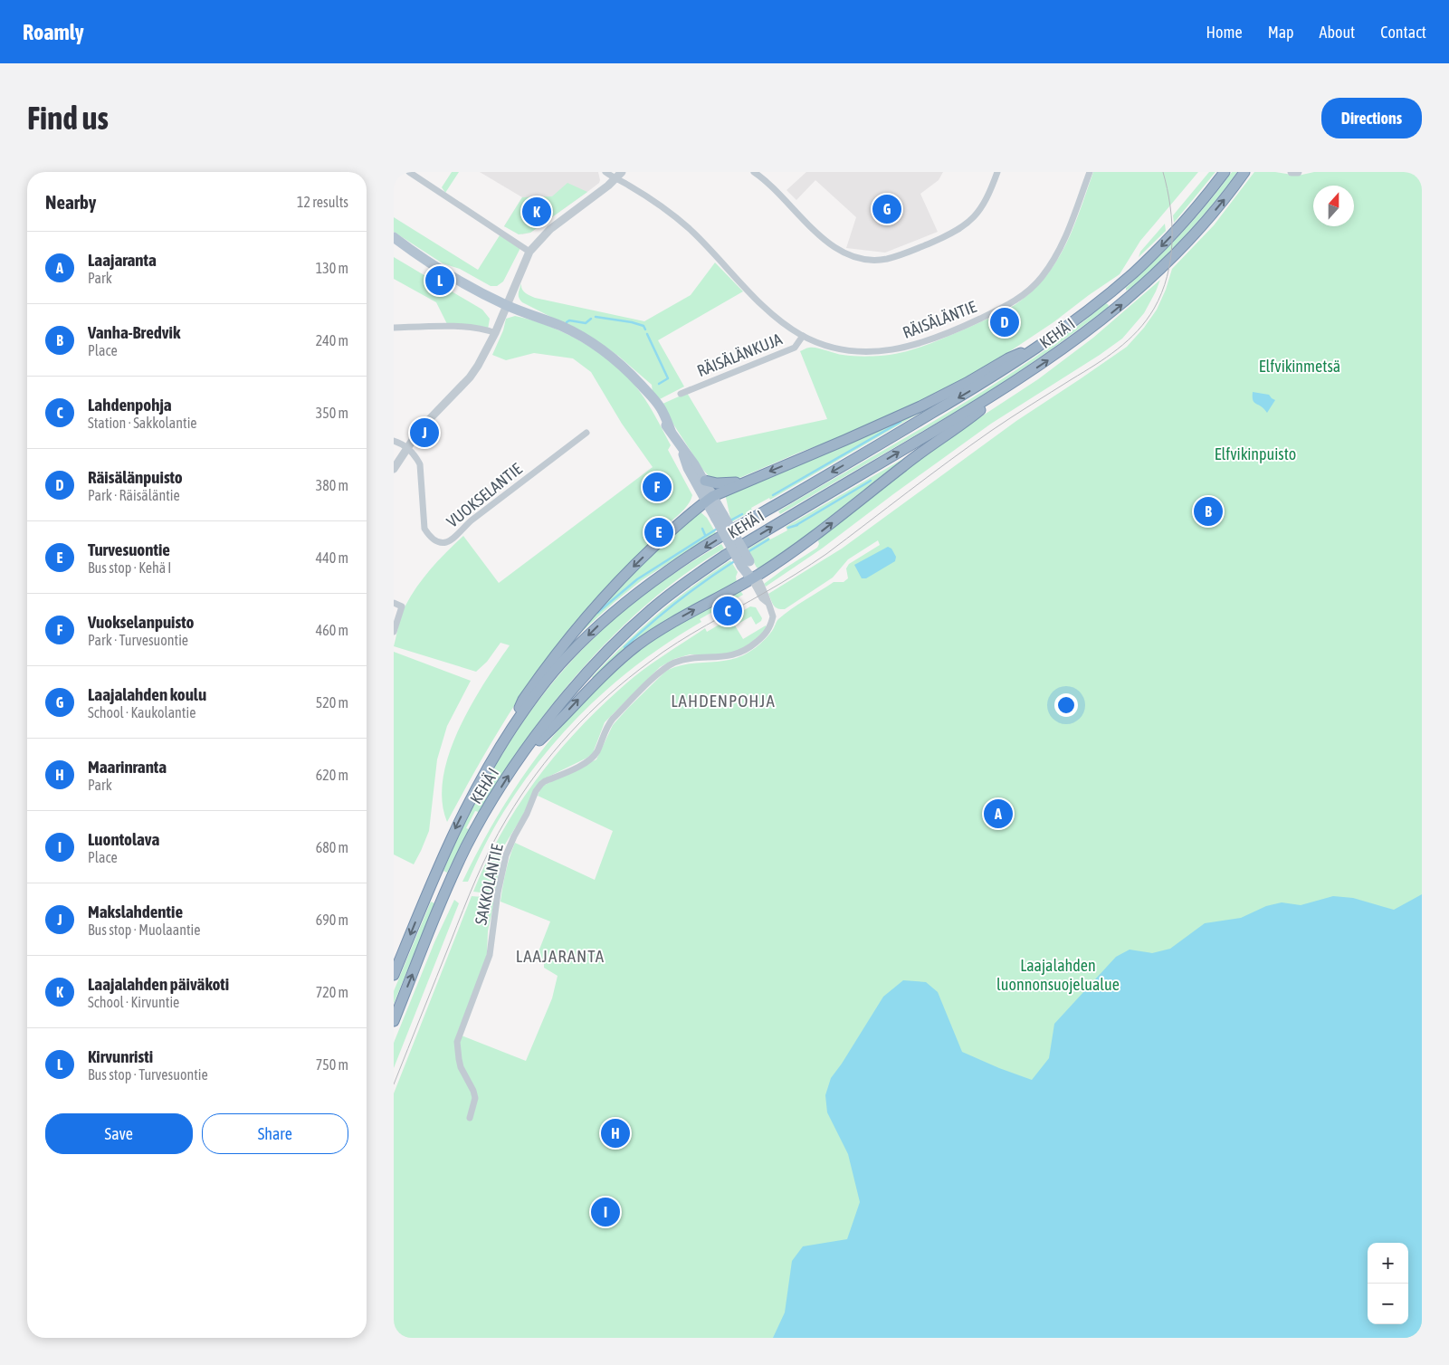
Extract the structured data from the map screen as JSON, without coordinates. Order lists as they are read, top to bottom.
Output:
{
  "streets": {
    "highway": ["KEHÄ I"],
    "street": [
      "RÄISÄLÄNTIE",
      "RÄISÄLÄNKUJA",
      "VUOKSELANTIE",
      "SAKKOLANTIE"
    ]
  },
  "crossings": [
    ["RÄISÄLÄNTIE", "RÄISÄLÄNKUJA"]
  ],
  "districts": ["LAHDENPOHJA", "LAAJARANTA"],
  "parks": ["Elfvikinmetsä", "Elfvikinpuisto", "Laajalahden luonnonsuojelualue"],
  "north": "top",
  "page": {
    "header": "Roamly",
    "nav": [
      "Home",
      "Map",
      "About",
      "Contact"
    ],
    "buttons": [
      "Directions",
      ["Save", "Share"]
    ],
    "title": "Find us",
    "heading": ["Nearby", "12 results"],
    "pins": [
      "G",
      "K",
      "L",
      "D",
      "J",
      "F",
      "B",
      "E",
      "C",
      "A",
      "H",
      "I"
    ],
    "list": [
      {
        "mark": "A",
        "name": "Laajaranta",
        "note": "Park",
        "value": "130 m"
      },
      {
        "mark": "B",
        "name": "Vanha-Bredvik",
        "note": "Place",
        "value": "240 m"
      },
      {
        "mark": "C",
        "name": "Lahdenpohja",
        "note": "Station · Sakkolantie",
        "value": "350 m"
      },
      {
        "mark": "D",
        "name": "Räisälänpuisto",
        "note": "Park · Räisäläntie",
        "value": "380 m"
      },
      {
        "mark": "E",
        "name": "Turvesuontie",
        "note": "Bus stop · Kehä I",
        "value": "440 m"
      },
      {
        "mark": "F",
        "name": "Vuokselanpuisto",
        "note": "Park · Turvesuontie",
        "value": "460 m"
      },
      {
        "mark": "G",
        "name": "Laajalahden koulu",
        "note": "School · Kaukolantie",
        "value": "520 m"
      },
      {
        "mark": "H",
        "name": "Maarinranta",
        "note": "Park",
        "value": "620 m"
      },
      {
        "mark": "I",
        "name": "Luontolava",
        "note": "Place",
        "value": "680 m"
      },
      {
        "mark": "J",
        "name": "Makslahdentie",
        "note": "Bus stop · Muolaantie",
        "value": "690 m"
      },
      {
        "mark": "K",
        "name": "Laajalahden päiväkoti",
        "note": "School · Kirvuntie",
        "value": "720 m"
      },
      {
        "mark": "L",
        "name": "Kirvunristi",
        "note": "Bus stop · Turvesuontie",
        "value": "750 m"
      }
    ],
    "map_buttons": ["+", "−"]
  }
}
